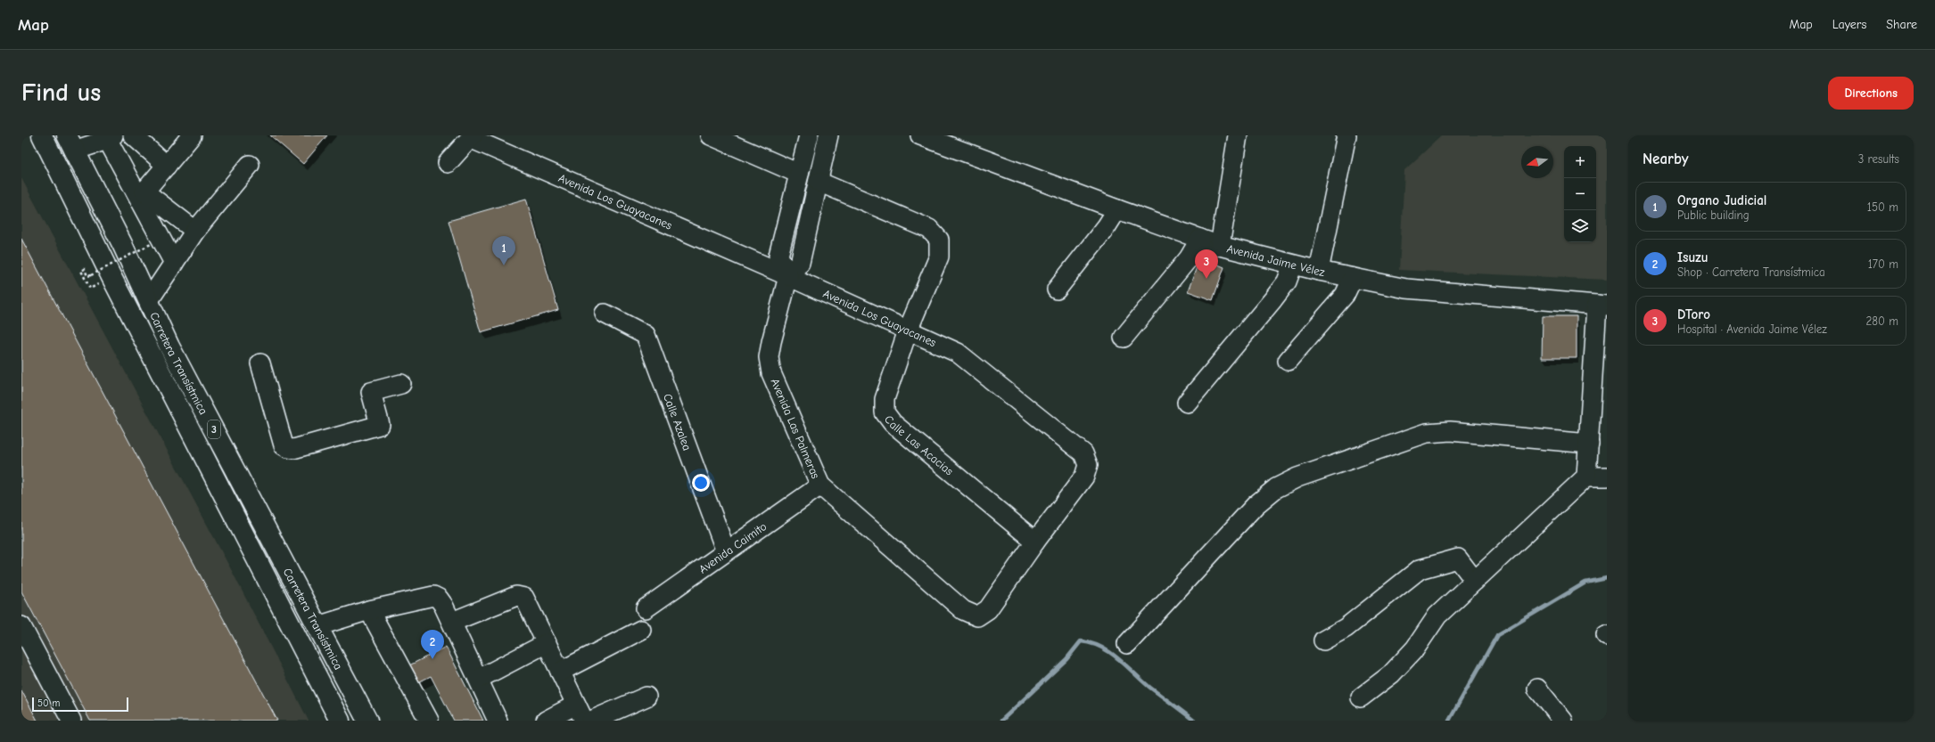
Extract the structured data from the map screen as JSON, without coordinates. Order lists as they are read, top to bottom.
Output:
{
  "streets": {
    "main road": ["Carretera Transístmica", "3"],
    "street": [
      "Avenida Los Guayacanes",
      "Avenida Jaime Vélez",
      "Calle Azalea",
      "Avenida Las Palmeras",
      "Calle Las Acacias",
      "Avenida Caimito"
    ]
  },
  "crossings": [
    ["Avenida Los Guayacanes", "Avenida Las Palmeras"],
    ["Avenida Los Guayacanes", "Calle Las Acacias"],
    ["Calle Azalea", "Avenida Caimito"],
    ["Avenida Las Palmeras", "Calle Las Acacias"],
    ["Avenida Las Palmeras", "Avenida Caimito"]
  ],
  "scale_bar": "50 m",
  "north": "left",
  "page": {
    "header": "Map",
    "nav": ["Map", "Layers", "Share"],
    "buttons": "Directions",
    "title": "Find us",
    "heading": ["Nearby", "3 results"],
    "map_buttons": ["+", "−"],
    "list": [
      {
        "mark": "1",
        "name": "Organo Judicial",
        "note": "Public building",
        "value": "150 m"
      },
      {
        "mark": "2",
        "name": "Isuzu",
        "note": "Shop · Carretera Transístmica",
        "value": "170 m"
      },
      {
        "mark": "3",
        "name": "DToro",
        "note": "Hospital · Avenida Jaime Vélez",
        "value": "280 m"
      }
    ],
    "pins": ["1", "3", "2"],
    "scale": "50 m"
  }
}
